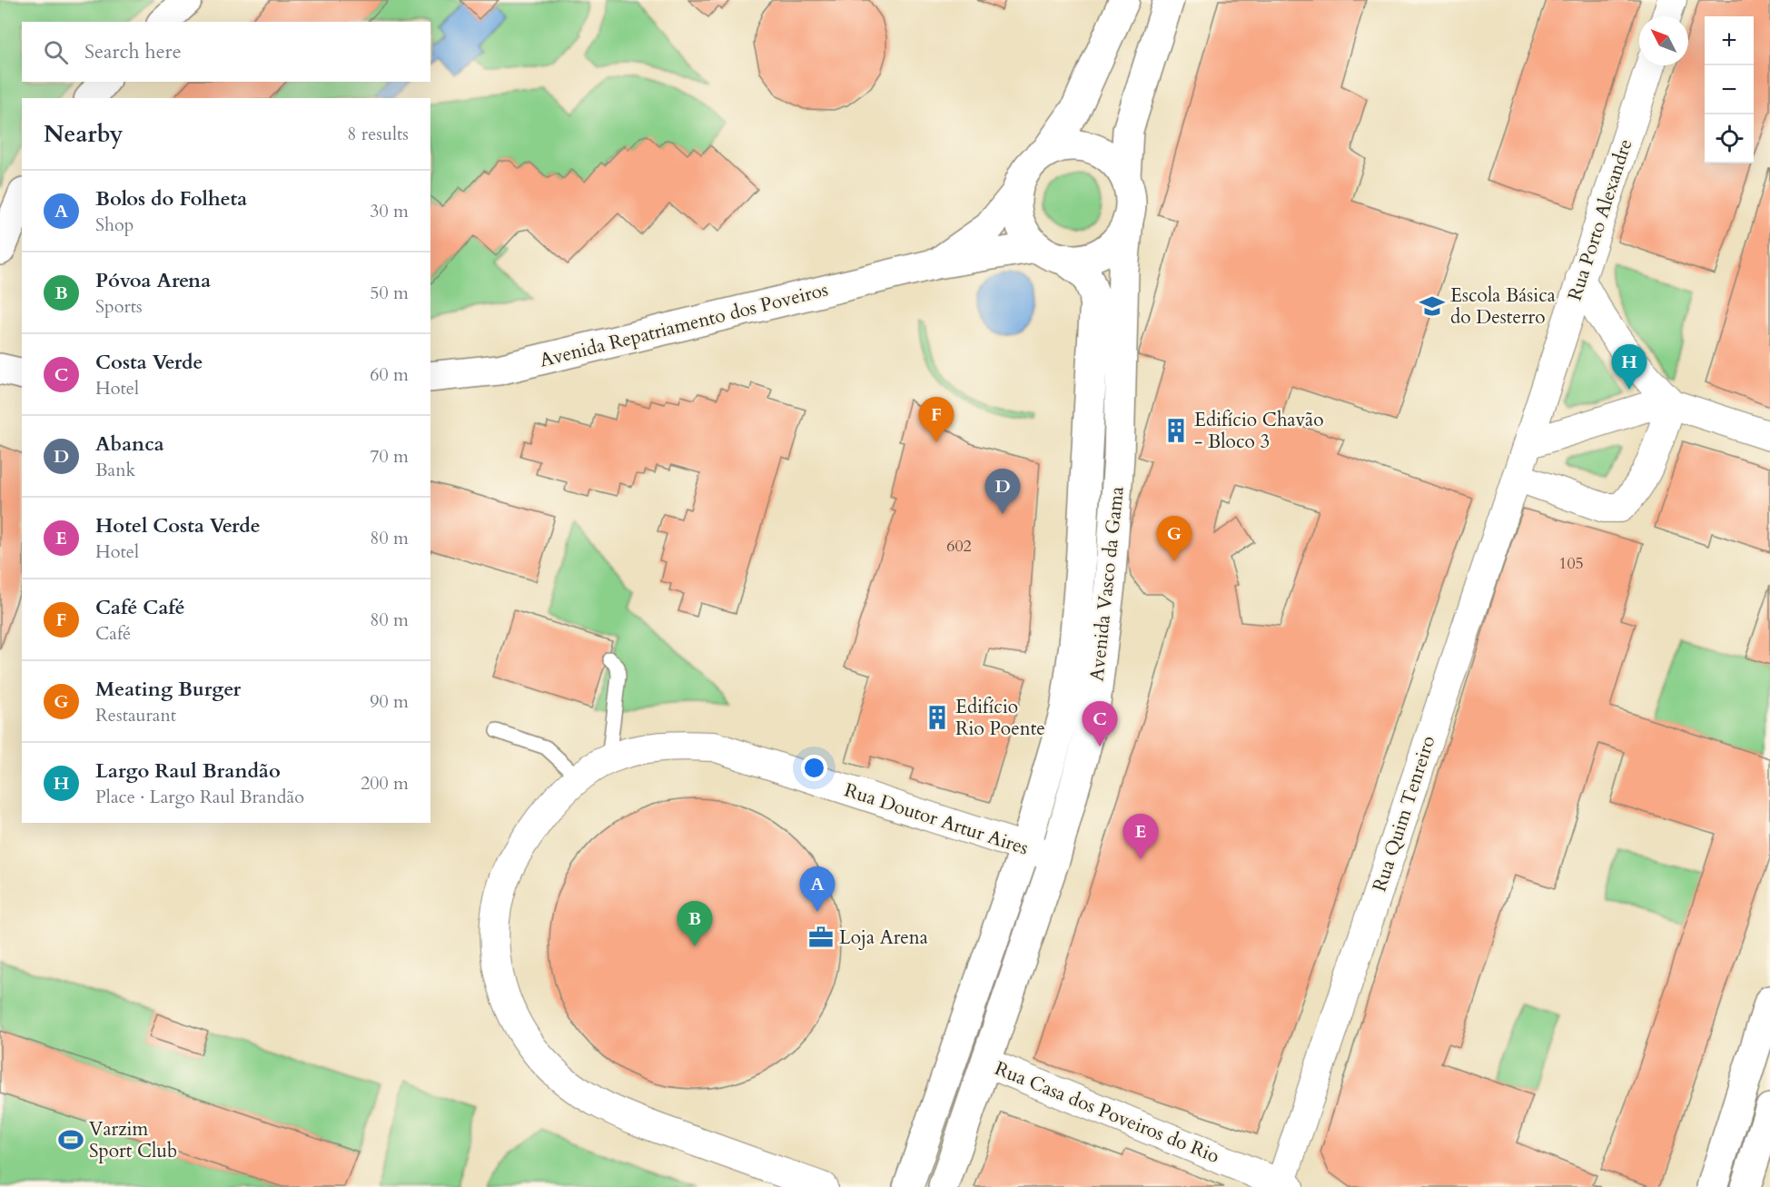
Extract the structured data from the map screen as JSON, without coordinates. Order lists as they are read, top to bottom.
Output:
{
  "streets": {
    "main road": ["Avenida Repatriamento dos Poveiros", "Avenida Vasco da Gama"],
    "street": [
      "Rua Porto Alexandre",
      "Rua Quim Tenreiro",
      "Rua Doutor Artur Aires",
      "Rua Casa dos Poveiros do Rio"
    ]
  },
  "crossings": [
    ["Rua Porto Alexandre", "Rua Quim Tenreiro"],
    ["Avenida Repatriamento dos Poveiros", "Avenida Vasco da Gama"],
    ["Avenida Vasco da Gama", "Rua Doutor Artur Aires"],
    ["Avenida Vasco da Gama", "Rua Casa dos Poveiros do Rio"],
    ["Rua Quim Tenreiro", "Rua Casa dos Poveiros do Rio"]
  ],
  "places": {
    "school or university": ["Escola Básica do Desterro"],
    "building": ["Edifício Chavão - Bloco 3", "Edifício Rio Poente"],
    "office": ["Loja Arena"],
    "sports": ["Varzim Sport Club"]
  },
  "house_numbers": ["602", "105"],
  "north": "top left",
  "page": {
    "map_buttons": ["+", "−"],
    "search": "Search here",
    "heading": ["Nearby", "8 results"],
    "list": [
      {
        "mark": "A",
        "name": "Bolos do Folheta",
        "note": "Shop",
        "value": "30 m"
      },
      {
        "mark": "B",
        "name": "Póvoa Arena",
        "note": "Sports",
        "value": "50 m"
      },
      {
        "mark": "C",
        "name": "Costa Verde",
        "note": "Hotel",
        "value": "60 m"
      },
      {
        "mark": "D",
        "name": "Abanca",
        "note": "Bank",
        "value": "70 m"
      },
      {
        "mark": "E",
        "name": "Hotel Costa Verde",
        "note": "Hotel",
        "value": "80 m"
      },
      {
        "mark": "F",
        "name": "Café Café",
        "note": "Café",
        "value": "80 m"
      },
      {
        "mark": "G",
        "name": "Meating Burger",
        "note": "Restaurant",
        "value": "90 m"
      },
      {
        "mark": "H",
        "name": "Largo Raul Brandão",
        "note": "Place · Largo Raul Brandão",
        "value": "200 m"
      }
    ],
    "pins": [
      "H",
      "F",
      "D",
      "G",
      "C",
      "E",
      "A",
      "B"
    ]
  }
}
